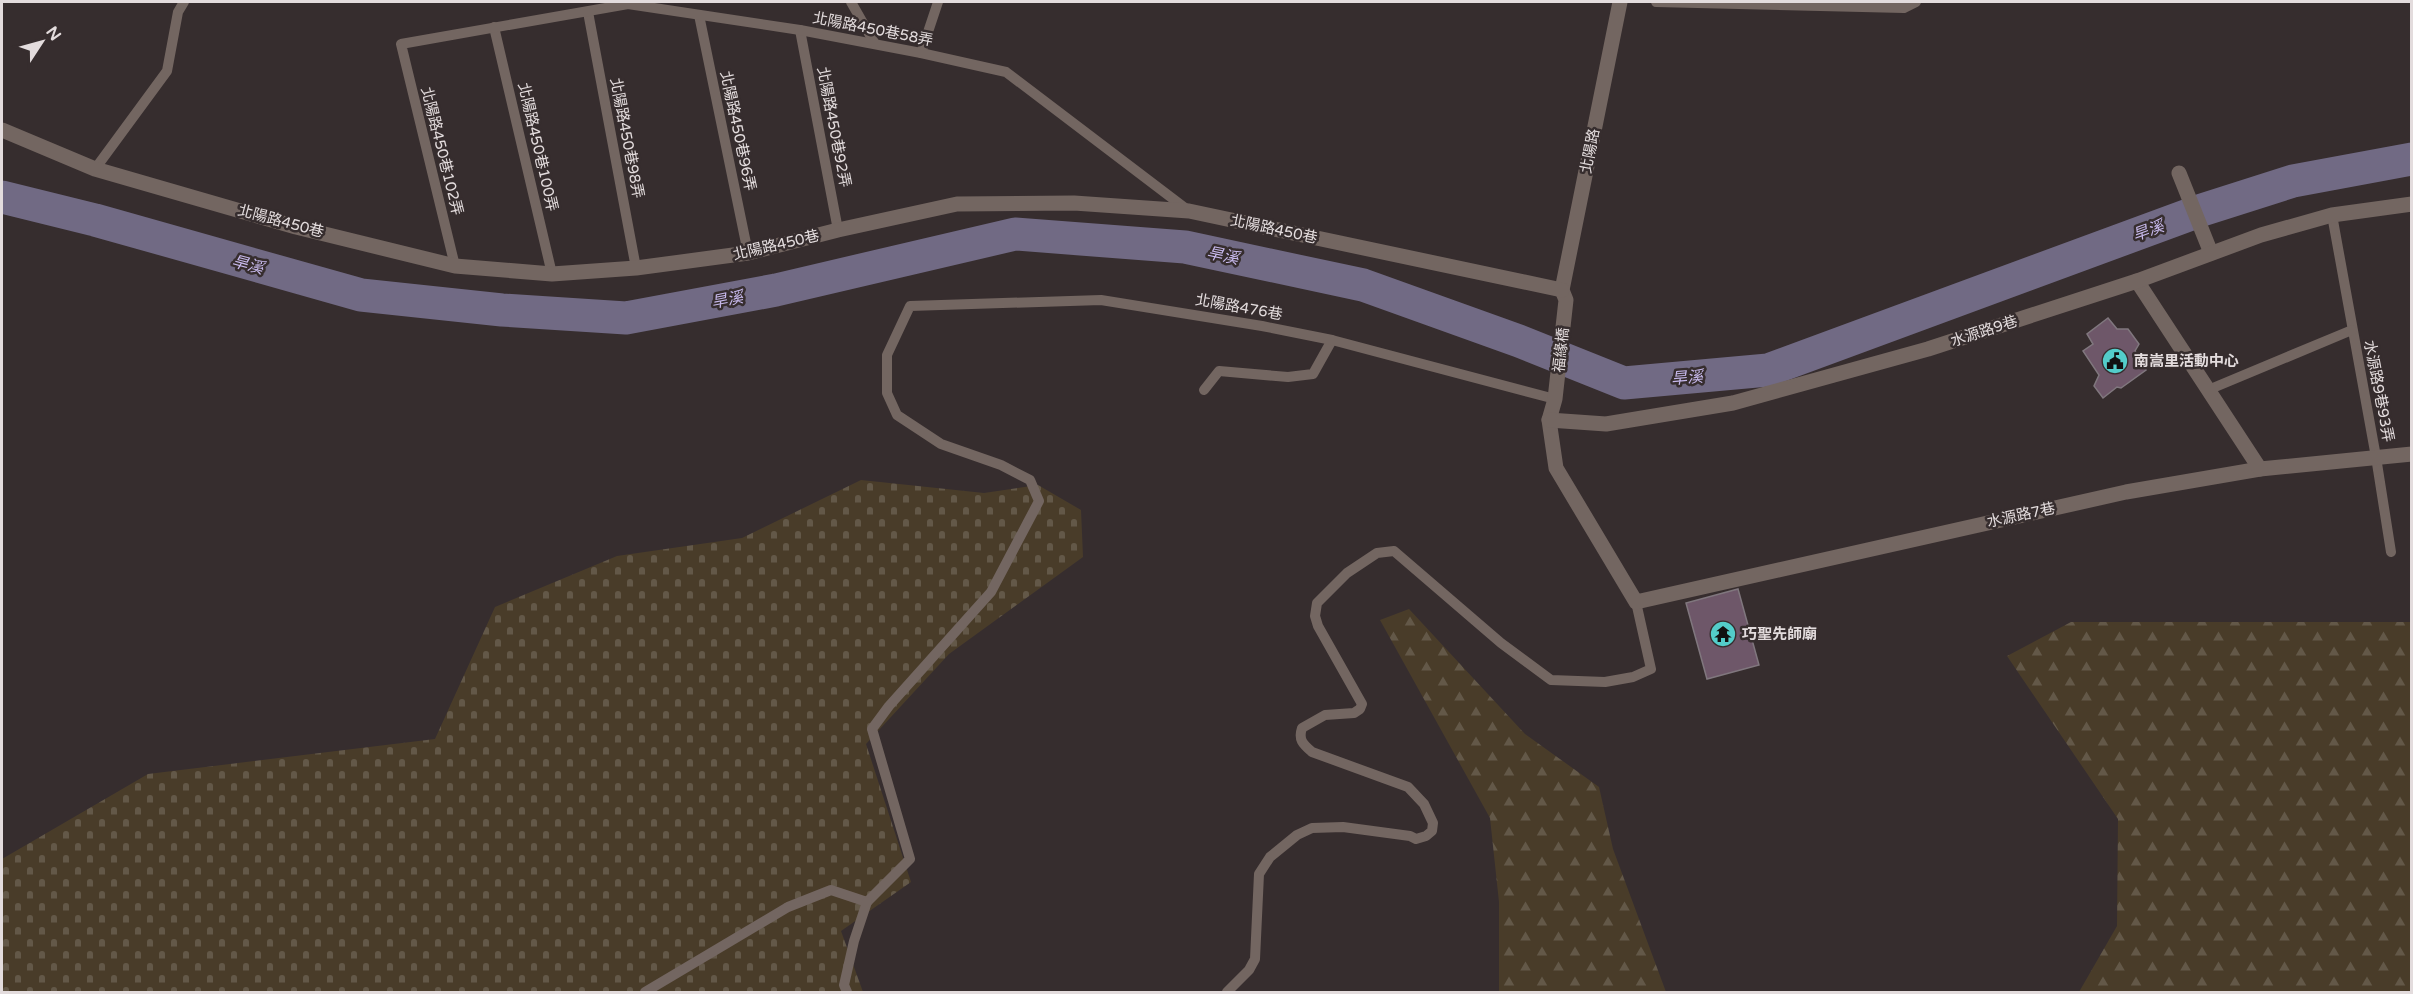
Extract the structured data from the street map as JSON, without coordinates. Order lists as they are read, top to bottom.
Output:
{
  "streets": {
    "street": [
      "北陽路",
      "北陽路450巷",
      "水源路9巷",
      "福緣橋",
      "水源路7巷"
    ],
    "lane": [
      "北陽路450巷58弄",
      "北陽路450巷92弄",
      "北陽路450巷96弄",
      "北陽路450巷98弄",
      "北陽路450巷100弄",
      "北陽路450巷102弄",
      "北陽路476巷",
      "水源路9巷93弄"
    ]
  },
  "crossings": [
    ["北陽路450巷58弄", "北陽路450巷92弄"],
    ["北陽路450巷58弄", "北陽路450巷96弄"],
    ["北陽路450巷58弄", "北陽路450巷98弄"],
    ["北陽路450巷58弄", "北陽路450巷100弄"],
    ["北陽路450巷58弄", "北陽路450巷102弄"],
    ["北陽路450巷58弄", "北陽路450巷"],
    ["北陽路450巷92弄", "北陽路450巷"],
    ["北陽路450巷96弄", "北陽路450巷"],
    ["北陽路450巷98弄", "北陽路450巷"],
    ["北陽路450巷100弄", "北陽路450巷"],
    ["北陽路450巷102弄", "北陽路450巷"],
    ["北陽路", "北陽路450巷"],
    ["北陽路", "福緣橋"],
    ["北陽路450巷", "福緣橋"],
    ["北陽路476巷", "福緣橋"],
    ["水源路9巷", "水源路9巷93弄"],
    ["水源路9巷93弄", "水源路7巷"]
  ],
  "water": ["旱溪"],
  "places": {
    "public building": ["南嵩里活動中心"],
    "temple": ["巧聖先師廟"]
  },
  "north": "top right"
}
